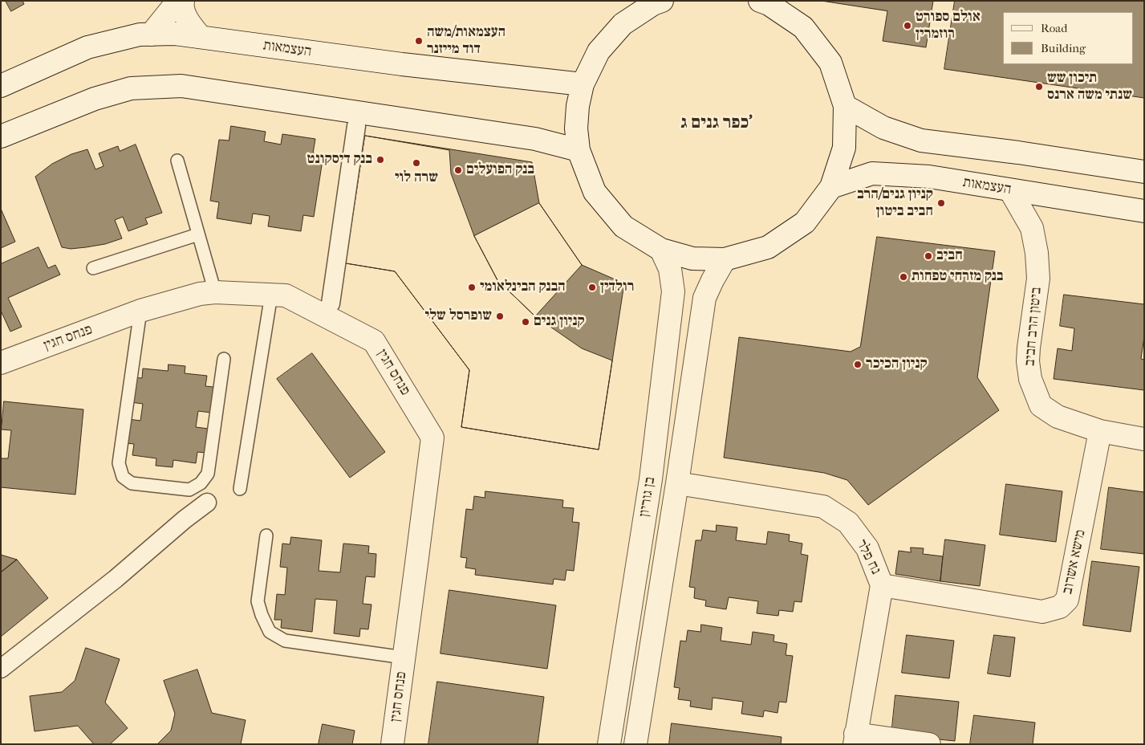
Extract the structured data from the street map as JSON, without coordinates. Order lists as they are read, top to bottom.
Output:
{
  "streets": {
    "street": [
      "העצמאות",
      "ביטון הרב חביב",
      "פנחס חגין",
      "בן גוריון",
      "נח פלר",
      "מישא אשרוב"
    ]
  },
  "crossings": [
    ["העצמאות", "ביטון הרב חביב"],
    ["ביטון הרב חביב", "מישא אשרוב"],
    ["בן גוריון", "נח פלר"],
    ["נח פלר", "מישא אשרוב"]
  ],
  "districts": ["כפר גנים ג'"],
  "places": [
    "אולם ספורט רוזמרין",
    "העצמאות/משה דוד מייזנר",
    "תיכון שש שנתי משה ארנס",
    "בנק דיסקונט",
    "שרה לוי",
    "בנק הפועלים",
    "קניון גנים/הרב חביב ביטון",
    "חביב",
    "בנק מזרחי טפחות",
    "הבנק הבינלאומי",
    "רולדין",
    "שופרסל שלי",
    "קניון גנים",
    "קניון הכיכר"
  ],
  "legend": ["Road", "Building"]
}
